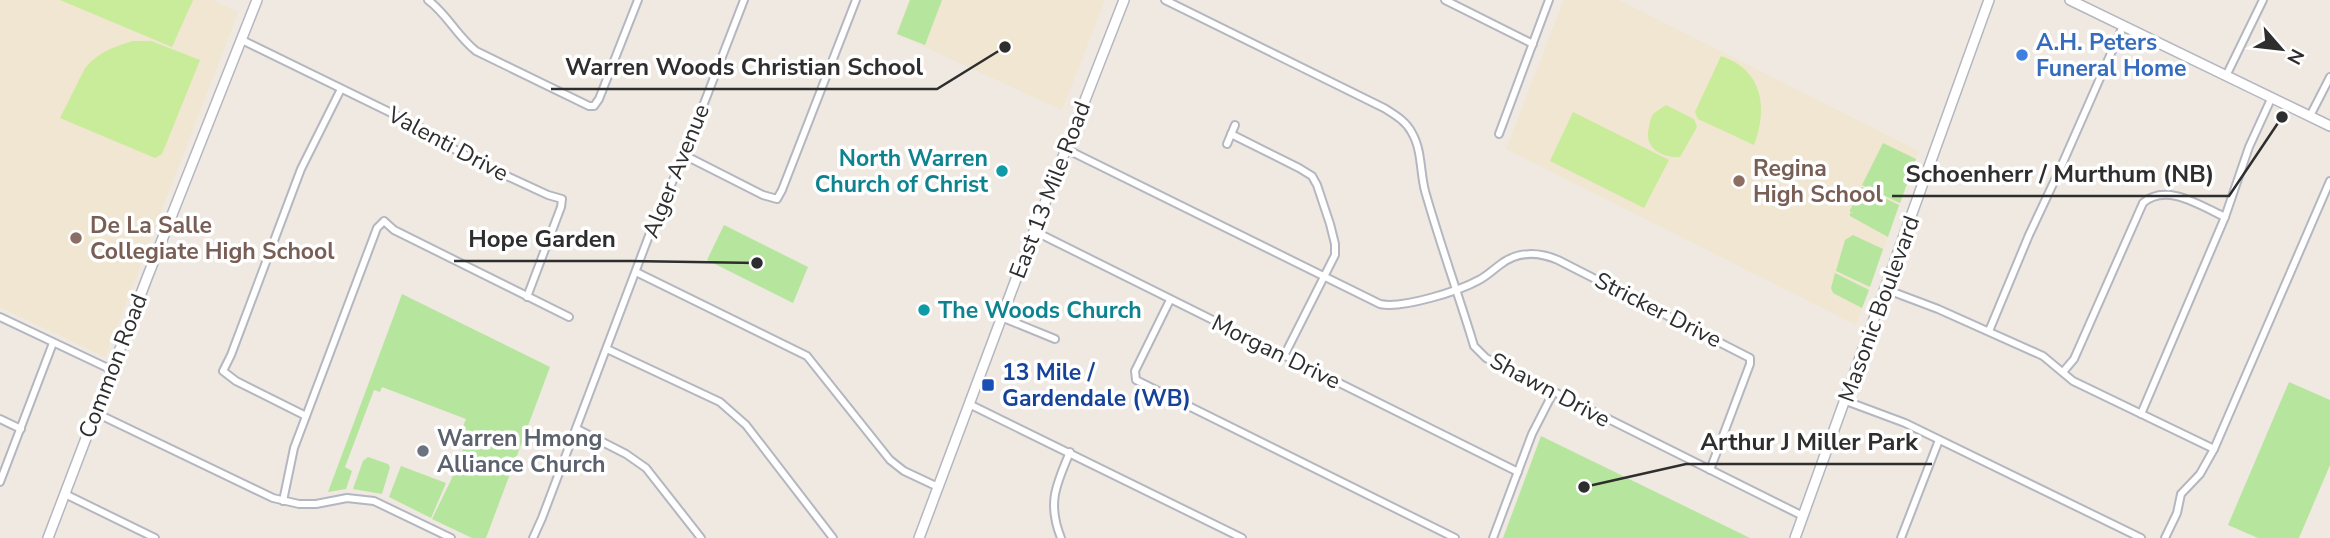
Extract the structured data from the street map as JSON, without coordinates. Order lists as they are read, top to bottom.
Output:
{
  "streets": {
    "street": [
      "Valenti Drive",
      "Alger Avenue",
      "East 13 Mile Road",
      "Masonic Boulevard",
      "Stricker Drive",
      "Morgan Drive",
      "Common Road",
      "Shawn Drive"
    ]
  },
  "crossings": [
    ["Valenti Drive", "Common Road"],
    ["East 13 Mile Road", "Morgan Drive"],
    ["Masonic Boulevard", "Shawn Drive"],
    ["Stricker Drive", "Shawn Drive"]
  ],
  "places": {
    "other": [
      "Warren Woods Christian School",
      "A.H. Peters Funeral Home",
      "Schoenherr / Murthum (NB)",
      "North Warren Church of Christ",
      "Regina High School",
      "De La Salle Collegiate High School",
      "Hope Garden",
      "The Woods Church",
      "Warren Hmong Alliance Church",
      "Arthur J Miller Park"
    ],
    "transit": ["13 Mile / Gardendale (WB)"]
  },
  "north": "bottom right"
}
